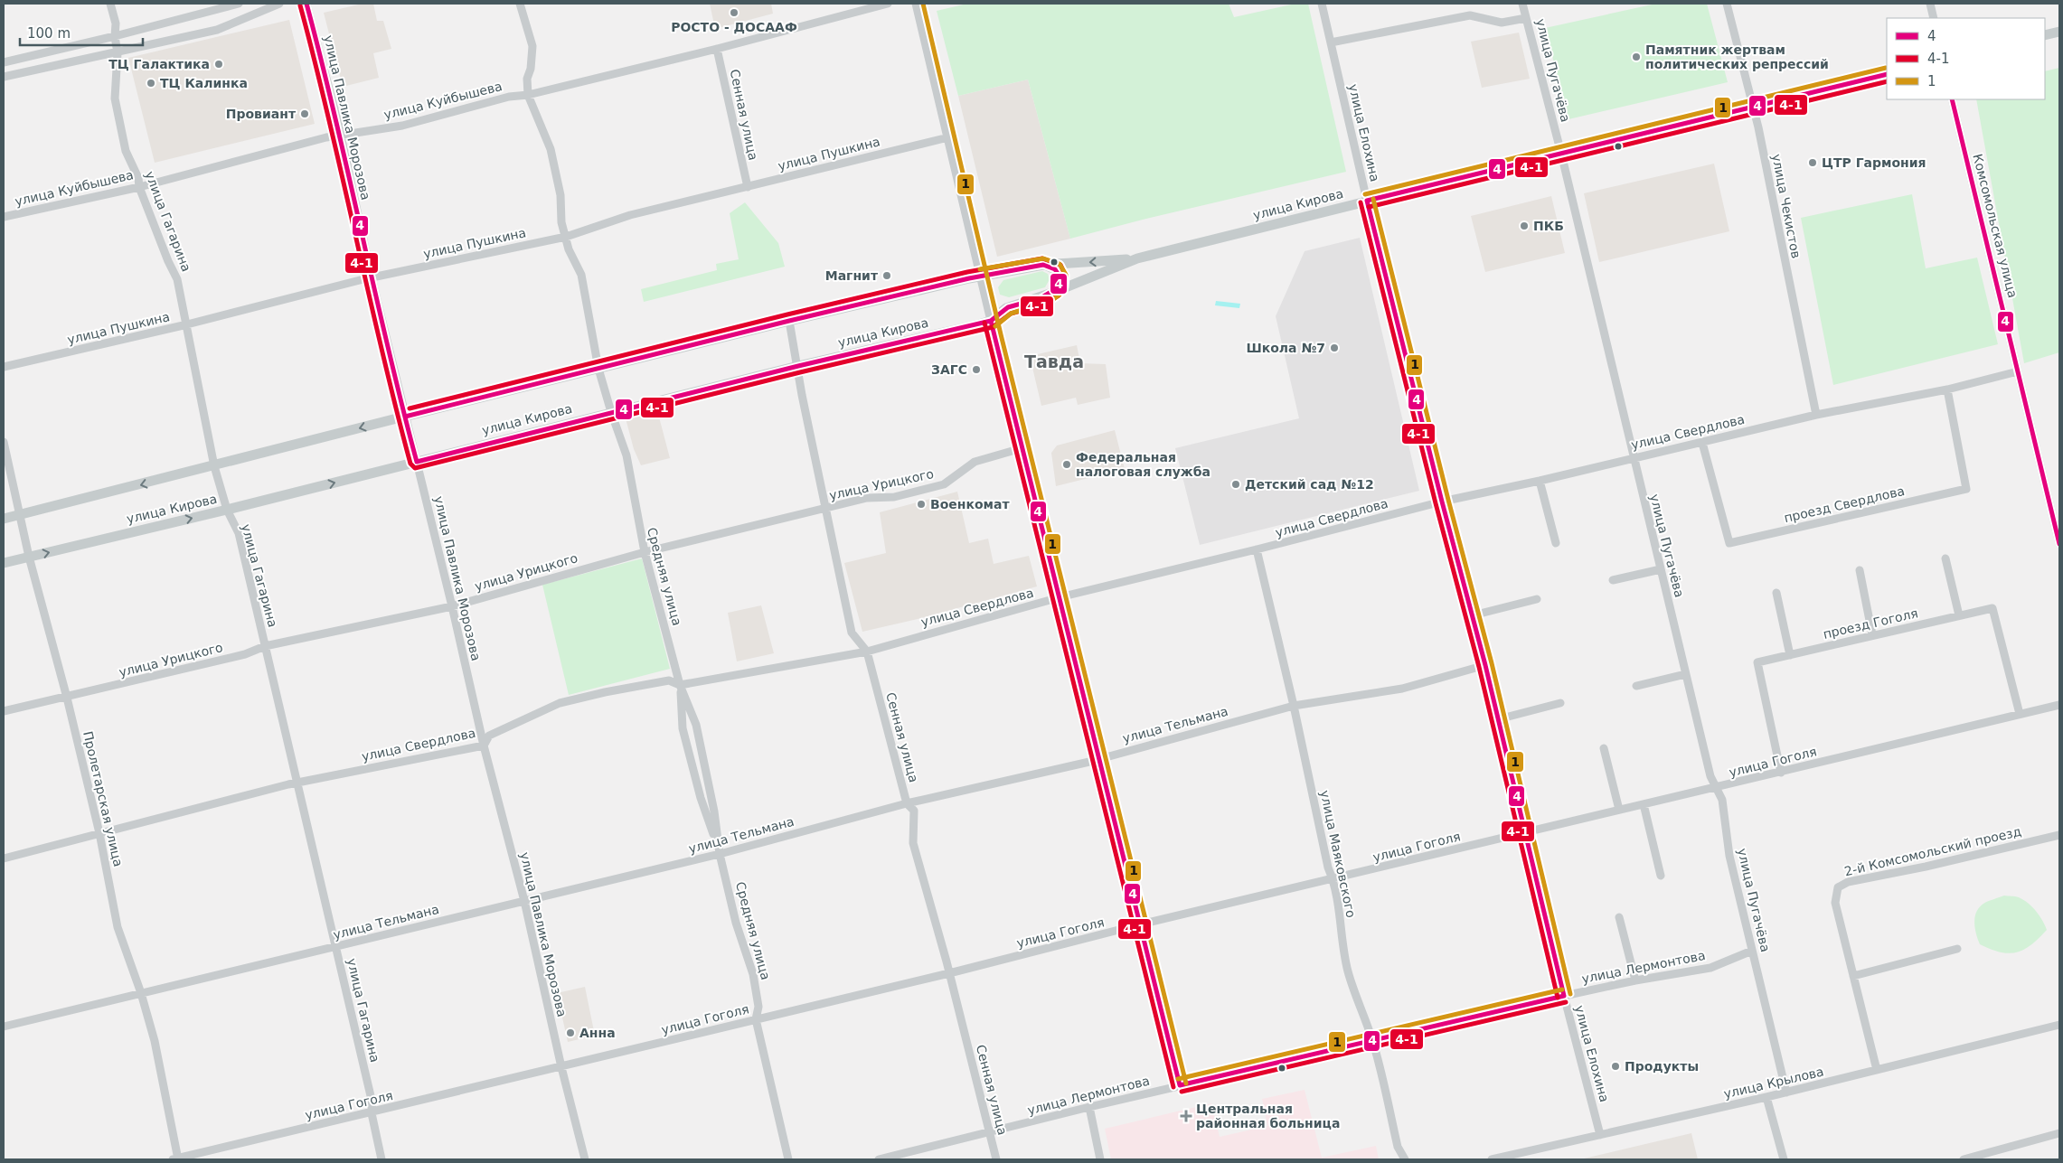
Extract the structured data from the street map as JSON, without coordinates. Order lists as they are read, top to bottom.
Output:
{
  "streets": {
    "main road": ["улица Кирова"],
    "street": [
      "улица Пугачёва",
      "улица Куйбышева",
      "Сенная улица",
      "улица Павлика Морозова",
      "улица Елохина",
      "улица Пушкина",
      "улица Чекистов",
      "улица Гагарина",
      "Комсомольская улица",
      "улица Свердлова",
      "улица Урицкого",
      "проезд Свердлова",
      "Средняя улица",
      "проезд Гоголя",
      "улица Тельмана",
      "улица Гоголя",
      "Пролетарская улица",
      "2-й Комсомольский проезд",
      "улица Маяковского",
      "улица Лермонтова",
      "улица Крылова"
    ]
  },
  "crossings": [
    ["улица Пугачёва", "улица Кирова"],
    ["улица Пугачёва", "улица Свердлова"],
    ["улица Пугачёва", "улица Гоголя"],
    ["улица Пугачёва", "улица Лермонтова"],
    ["улица Пугачёва", "улица Крылова"],
    ["улица Куйбышева", "Сенная улица"],
    ["улица Куйбышева", "улица Павлика Морозова"],
    ["улица Куйбышева", "улица Гагарина"],
    ["улица Куйбышева", "Средняя улица"],
    ["Сенная улица", "улица Пушкина"],
    ["Сенная улица", "улица Кирова"],
    ["Сенная улица", "улица Свердлова"],
    ["Сенная улица", "улица Урицкого"],
    ["Сенная улица", "улица Тельмана"],
    ["Сенная улица", "улица Гоголя"],
    ["Сенная улица", "улица Лермонтова"],
    ["улица Павлика Морозова", "улица Пушкина"],
    ["улица Павлика Морозова", "улица Кирова"],
    ["улица Павлика Морозова", "улица Свердлова"],
    ["улица Павлика Морозова", "улица Урицкого"],
    ["улица Павлика Морозова", "улица Тельмана"],
    ["улица Павлика Морозова", "улица Гоголя"],
    ["улица Елохина", "улица Кирова"],
    ["улица Елохина", "улица Свердлова"],
    ["улица Елохина", "улица Тельмана"],
    ["улица Елохина", "улица Гоголя"],
    ["улица Елохина", "улица Лермонтова"],
    ["улица Елохина", "улица Крылова"],
    ["улица Пушкина", "улица Гагарина"],
    ["улица Пушкина", "Средняя улица"],
    ["улица Кирова", "улица Чекистов"],
    ["улица Кирова", "улица Гагарина"],
    ["улица Кирова", "Средняя улица"],
    ["улица Кирова", "Пролетарская улица"],
    ["улица Чекистов", "улица Свердлова"],
    ["улица Гагарина", "улица Свердлова"],
    ["улица Гагарина", "улица Урицкого"],
    ["улица Гагарина", "улица Тельмана"],
    ["улица Гагарина", "улица Гоголя"],
    ["Комсомольская улица", "улица Свердлова"],
    ["улица Свердлова", "проезд Свердлова"],
    ["улица Свердлова", "Средняя улица"],
    ["улица Свердлова", "Пролетарская улица"],
    ["улица Свердлова", "улица Маяковского"],
    ["улица Урицкого", "Средняя улица"],
    ["улица Урицкого", "Пролетарская улица"],
    ["Средняя улица", "улица Тельмана"],
    ["Средняя улица", "улица Гоголя"],
    ["проезд Гоголя", "улица Гоголя"],
    ["улица Тельмана", "Пролетарская улица"],
    ["улица Тельмана", "улица Маяковского"],
    ["улица Гоголя", "Пролетарская улица"],
    ["улица Гоголя", "улица Маяковского"],
    ["2-й Комсомольский проезд", "улица Крылова"],
    ["улица Маяковского", "улица Лермонтова"]
  ],
  "districts": ["Тавда"],
  "places": {
    "other": [
      "РОСТО - ДОСААФ",
      "Памятник жертвам политических репрессий",
      "ТЦ Галактика",
      "ТЦ Калинка",
      "Провиант",
      "ЦТР Гармония",
      "ПКБ",
      "Магнит",
      "Школа №7",
      "ЗАГС",
      "Федеральная налоговая служба",
      "Детский сад №12",
      "Военкомат",
      "Анна",
      "Продукты"
    ],
    "health": ["Центральная районная больница"]
  },
  "lines": ["transit line 4", "transit line 1", "transit line 4-1"],
  "legend": ["4", "4-1", "1"],
  "scale_bar": "100 m"
}
